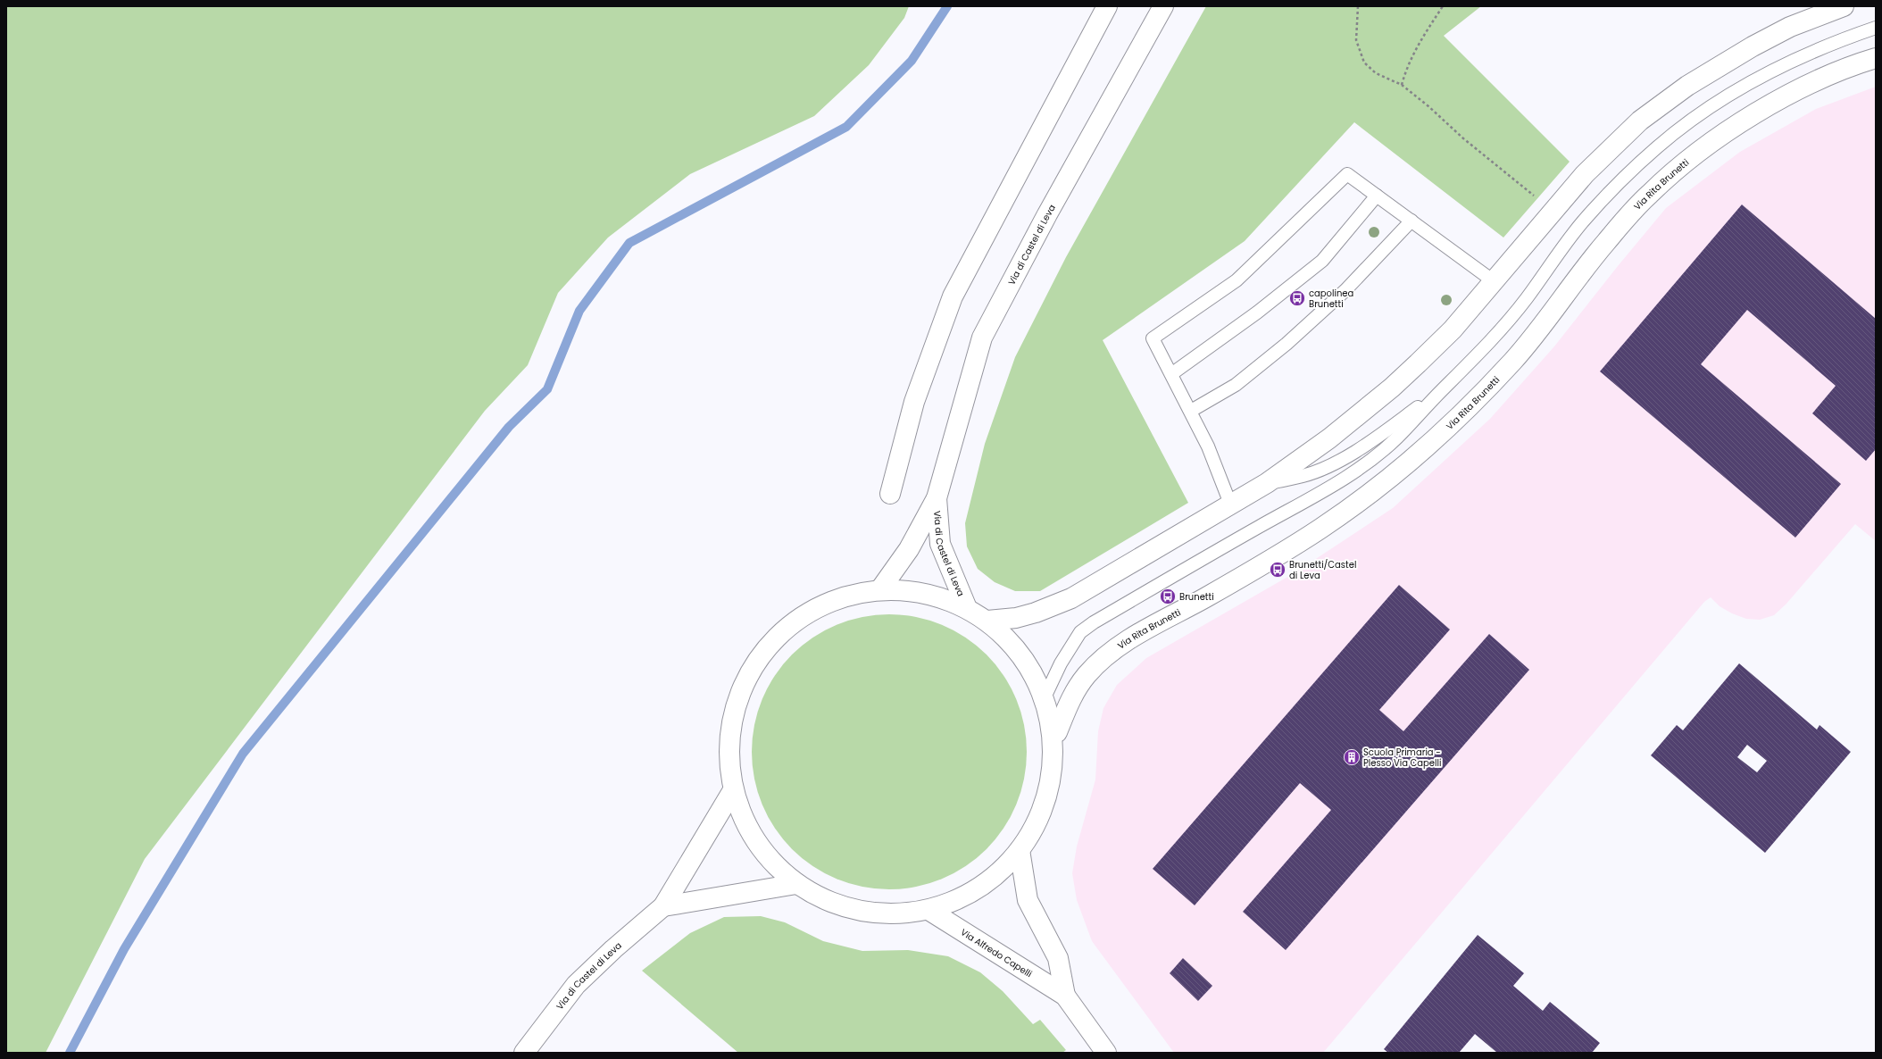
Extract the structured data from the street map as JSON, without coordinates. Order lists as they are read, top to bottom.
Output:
{
  "streets": {
    "street": ["Via Rita Brunetti", "Via di Castel di Leva", "Via Alfredo Capelli"]
  },
  "crossings": [
    ["Via Rita Brunetti", "Via di Castel di Leva"],
    ["Via Rita Brunetti", "Via Alfredo Capelli"]
  ],
  "places": {
    "bus stop": ["capolinea Brunetti", "Brunetti/Castel di Leva", "Brunetti"],
    "building": ["Scuola Primaria - Plesso Via Capelli"]
  }
}
